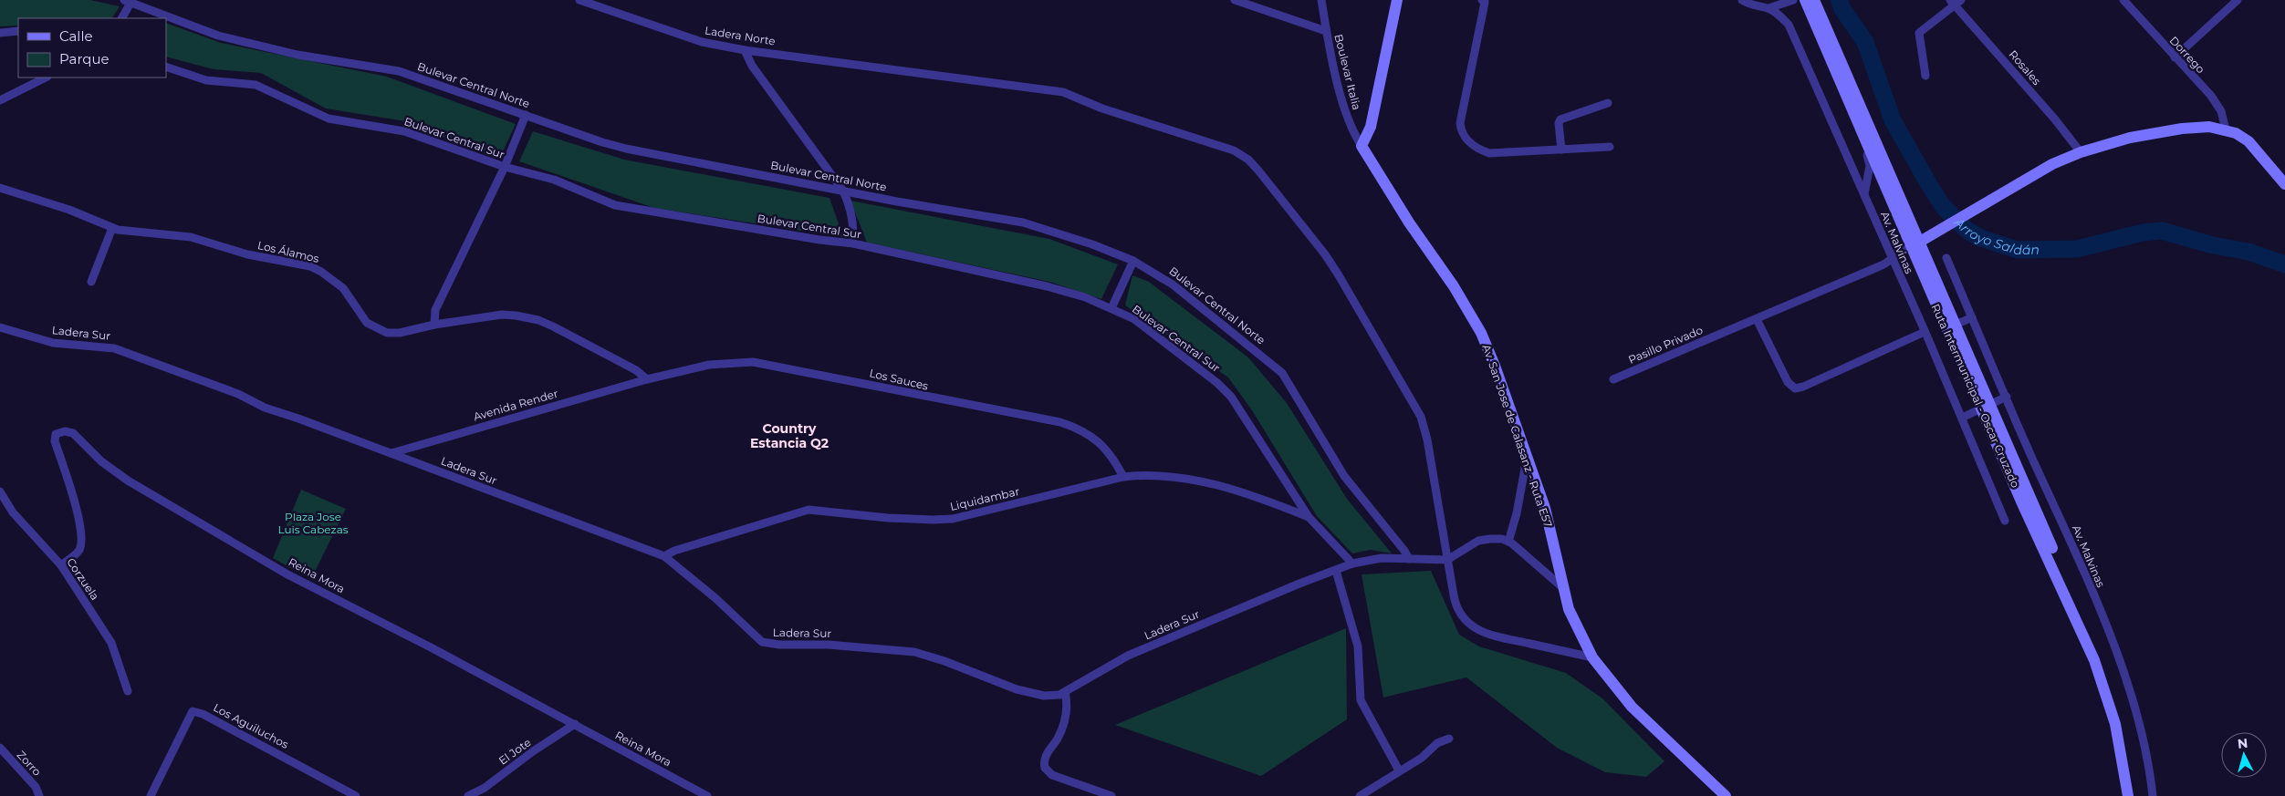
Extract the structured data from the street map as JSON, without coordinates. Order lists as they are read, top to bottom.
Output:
{
  "streets": {
    "main road": ["Ruta Intermunicipal - Oscar Cruzado", "Av. San Jose de Calasanz - Ruta E57"],
    "street": [
      "Ladera Norte",
      "Dorrego",
      "Rosales",
      "Boulevar Italia",
      "Bulevar Central Norte",
      "Bulevar Central Sur",
      "Av. Malvinas",
      "Los Álamos",
      "Ladera Sur",
      "Pasillo Privado",
      "Los Sauces",
      "Avenida Render",
      "Liquidambar",
      "Reina Mora",
      "Corzuela",
      "Los Aguiluchos",
      "El Jote",
      "Zorro"
    ]
  },
  "crossings": [
    ["Ladera Norte", "Ladera Sur"],
    ["Ladera Norte", "Av. San Jose de Calasanz - Ruta E57"],
    ["Boulevar Italia", "Av. San Jose de Calasanz - Ruta E57"],
    ["Bulevar Central Norte", "Ladera Sur"],
    ["Bulevar Central Sur", "Ladera Sur"],
    ["Bulevar Central Sur", "Liquidambar"],
    ["Av. Malvinas", "Pasillo Privado"],
    ["Los Álamos", "Los Sauces"],
    ["Los Álamos", "Avenida Render"],
    ["Ladera Sur", "Avenida Render"],
    ["Ladera Sur", "Liquidambar"],
    ["Pasillo Privado", "Ruta Intermunicipal - Oscar Cruzado"],
    ["Los Sauces", "Avenida Render"],
    ["Los Sauces", "Liquidambar"],
    ["Reina Mora", "Corzuela"],
    ["Reina Mora", "El Jote"]
  ],
  "districts": ["Country Estancia Q2"],
  "water": ["Arroyo Saldán"],
  "parks": ["Plaza Jose Luis Cabezas"],
  "legend": ["Calle", "Parque"],
  "north": "top"
}
